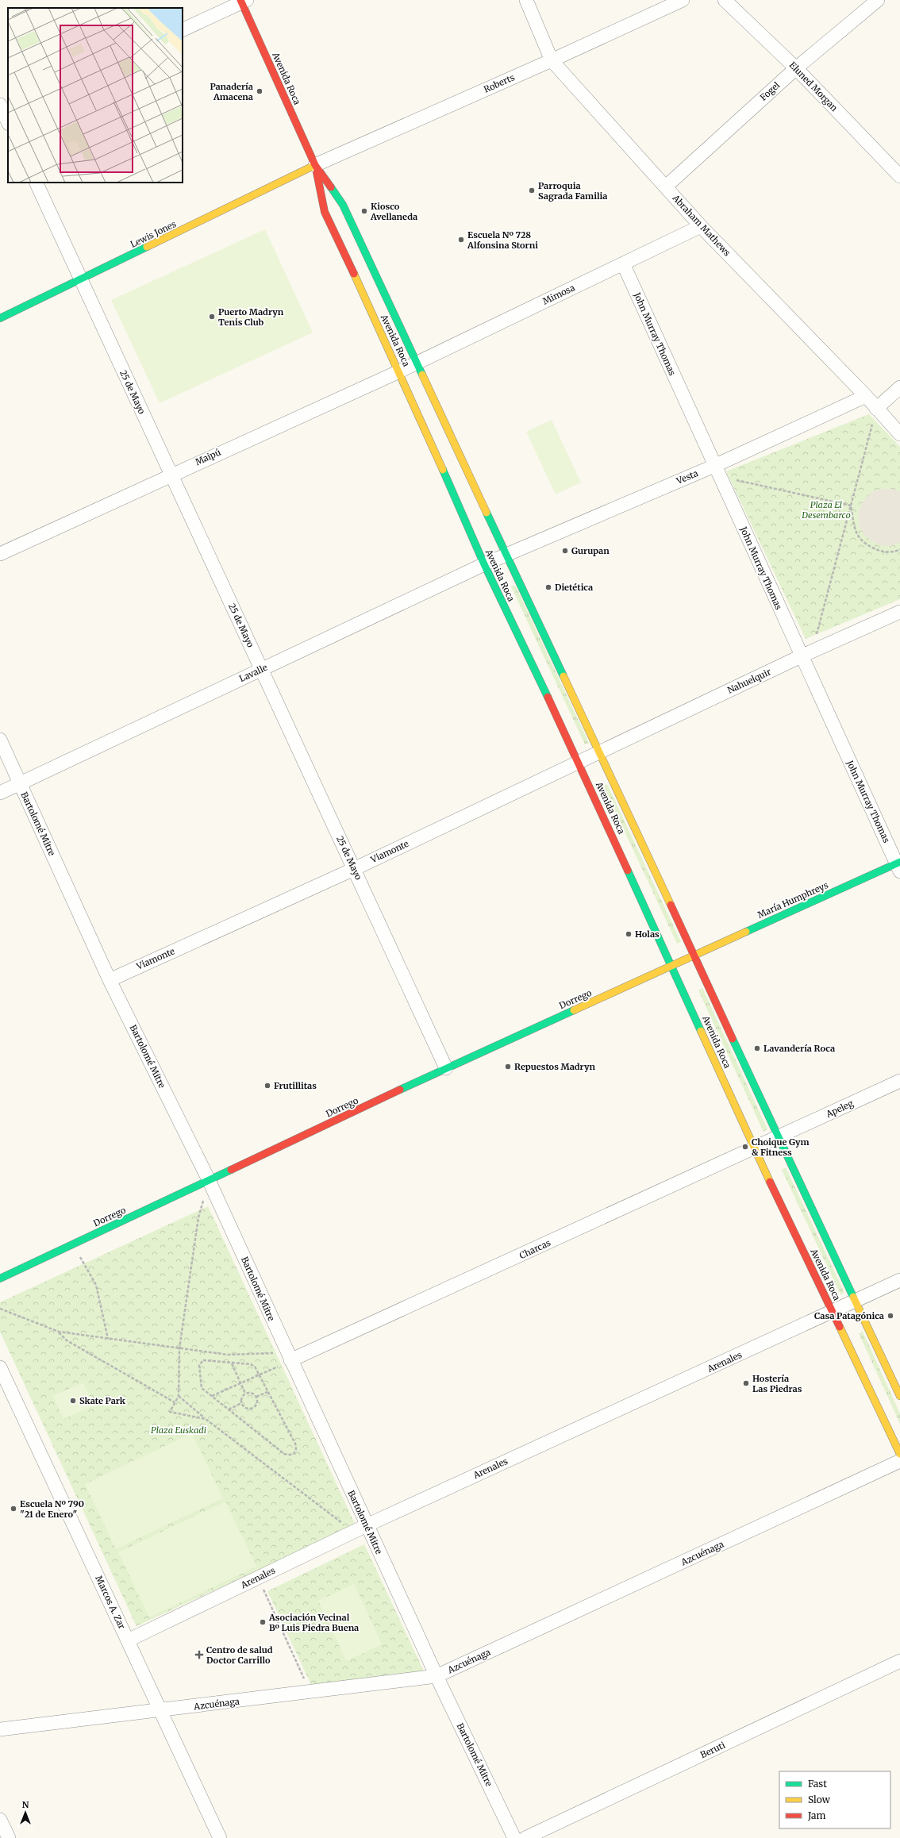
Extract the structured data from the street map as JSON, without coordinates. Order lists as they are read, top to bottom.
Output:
{
  "streets": {
    "main road": [
      "Avenida Roca",
      "Lewis Jones",
      "María Humphreys",
      "Dorrego"
    ],
    "street": [
      "Roberts",
      "Eluned Morgan",
      "Fogel",
      "Abraham Mathews",
      "Mimosa",
      "John Murray Thomas",
      "25 de Mayo",
      "Maipú",
      "Vesta",
      "Lavalle",
      "Nahuelquir",
      "Bartolomé Mitre",
      "Viamonte",
      "Apeleg",
      "Charcas",
      "Arenales",
      "Azcuénaga",
      "Marcos A. Zar",
      "Beruti"
    ]
  },
  "crossings": [
    ["Avenida Roca", "Roberts"],
    ["Avenida Roca", "Lewis Jones"],
    ["Avenida Roca", "Mimosa"],
    ["Avenida Roca", "Maipú"],
    ["Avenida Roca", "Vesta"],
    ["Avenida Roca", "Lavalle"],
    ["Avenida Roca", "Nahuelquir"],
    ["Avenida Roca", "Viamonte"],
    ["Avenida Roca", "María Humphreys"],
    ["Avenida Roca", "Dorrego"],
    ["Avenida Roca", "Apeleg"],
    ["Avenida Roca", "Charcas"],
    ["Avenida Roca", "Arenales"],
    ["Roberts", "Abraham Mathews"],
    ["Roberts", "Lewis Jones"],
    ["Eluned Morgan", "Fogel"],
    ["Fogel", "Abraham Mathews"],
    ["Abraham Mathews", "Mimosa"],
    ["Abraham Mathews", "Vesta"],
    ["Lewis Jones", "25 de Mayo"],
    ["Mimosa", "John Murray Thomas"],
    ["Mimosa", "Maipú"],
    ["John Murray Thomas", "Vesta"],
    ["John Murray Thomas", "Nahuelquir"],
    ["John Murray Thomas", "María Humphreys"],
    ["25 de Mayo", "Maipú"],
    ["25 de Mayo", "Lavalle"],
    ["25 de Mayo", "Viamonte"],
    ["25 de Mayo", "Dorrego"],
    ["Vesta", "Lavalle"],
    ["Lavalle", "Bartolomé Mitre"],
    ["Nahuelquir", "Viamonte"],
    ["Bartolomé Mitre", "Viamonte"],
    ["Bartolomé Mitre", "Dorrego"],
    ["Bartolomé Mitre", "Charcas"],
    ["Bartolomé Mitre", "Arenales"],
    ["Bartolomé Mitre", "Azcuénaga"],
    ["María Humphreys", "Dorrego"],
    ["Apeleg", "Charcas"],
    ["Arenales", "Marcos A. Zar"],
    ["Azcuénaga", "Marcos A. Zar"]
  ],
  "parks": ["Plaza El Desembarco", "Plaza Euskadi"],
  "places": {
    "other": [
      "Panadería Amacena",
      "Parroquia Sagrada Familia",
      "Kiosco Avellaneda",
      "Escuela Nº 728 Alfonsina Storni",
      "Puerto Madryn Tenis Club",
      "Gurupan",
      "Dietética",
      "Holas",
      "Lavandería Roca",
      "Repuestos Madryn",
      "Frutillitas",
      "Choique Gym & Fitness",
      "Casa Patagónica",
      "Hostería Las Piedras",
      "Skate Park",
      "Escuela Nº 790 \"21 de Enero\"",
      "Asociación Vecinal Bº Luis Piedra Buena"
    ],
    "health": ["Centro de salud Doctor Carrillo"]
  },
  "legend": ["Fast", "Slow", "Jam"],
  "north": "top"
}
